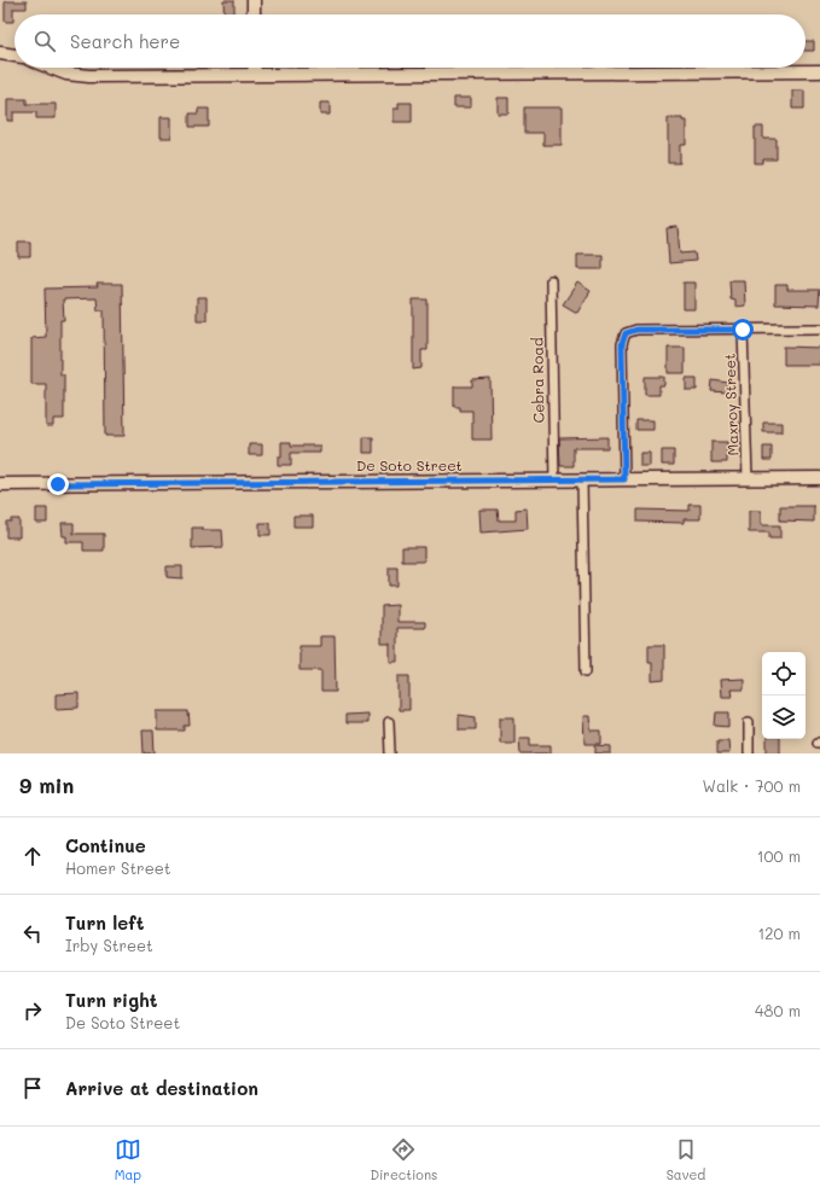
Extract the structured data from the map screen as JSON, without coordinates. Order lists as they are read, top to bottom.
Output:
{
  "streets": {
    "street": ["Cebra Road", "Maxroy Street", "De Soto Street"]
  },
  "crossings": [
    ["Cebra Road", "De Soto Street"],
    ["Maxroy Street", "De Soto Street"]
  ],
  "page": {
    "search": "Search here",
    "heading": ["9 min", "Walk · 700 m"],
    "list": [
      ["Continue", "Homer Street", "100 m"],
      ["Turn left", "Irby Street", "120 m"],
      ["Turn right", "De Soto Street", "480 m"],
      "Arrive at destination"
    ],
    "nav": ["Map", "Directions", "Saved"]
  }
}
